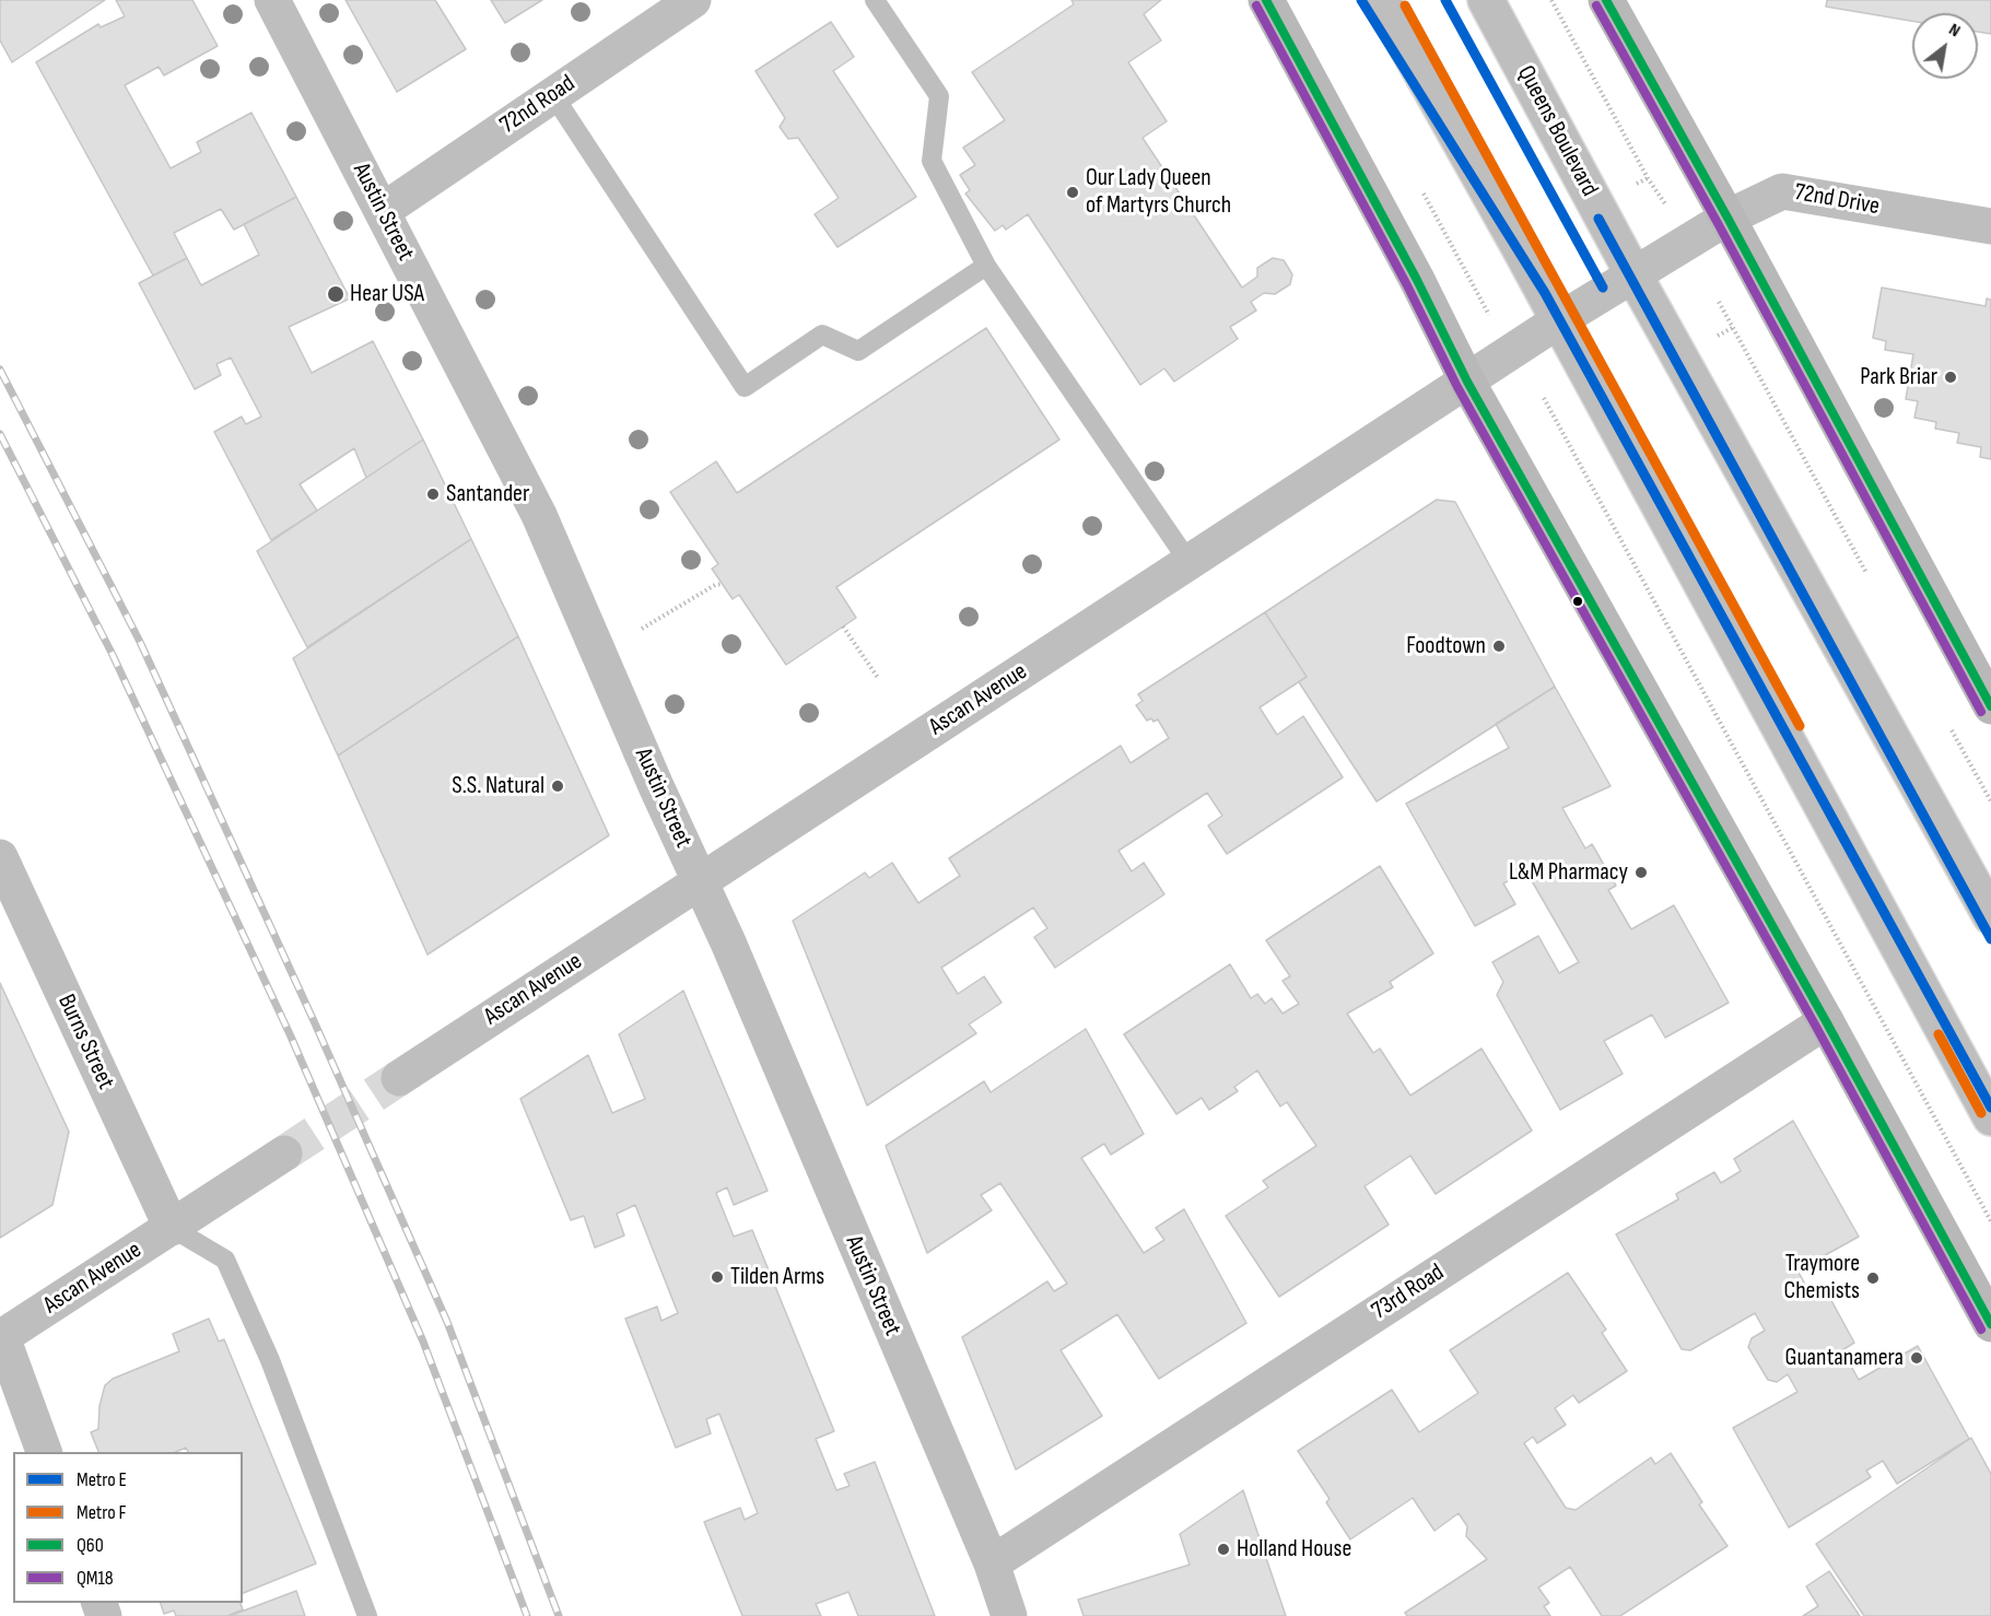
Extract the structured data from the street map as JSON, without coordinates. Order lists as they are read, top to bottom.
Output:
{
  "streets": {
    "street": [
      "72nd Road",
      "Queens Boulevard",
      "72nd Drive",
      "Austin Street",
      "Ascan Avenue",
      "Burns Street",
      "73rd Road"
    ]
  },
  "crossings": [
    ["72nd Road", "Austin Street"],
    ["Queens Boulevard", "72nd Drive"],
    ["72nd Drive", "Ascan Avenue"],
    ["Austin Street", "Ascan Avenue"],
    ["Austin Street", "73rd Road"],
    ["Ascan Avenue", "Burns Street"]
  ],
  "places": [
    "Our Lady Queen of Martyrs Church",
    "Hear USA",
    "Park Briar",
    "Santander",
    "Foodtown",
    "S.S. Natural",
    "L&M Pharmacy",
    "Tilden Arms",
    "Traymore Chemists",
    "Guantanamera",
    "Holland House"
  ],
  "lines": [
    "metro line E",
    "transit line Q60",
    "metro line F",
    "transit line QM18"
  ],
  "legend": [
    "Metro E",
    "Metro F",
    "Q60",
    "QM18"
  ],
  "north": "top right"
}
